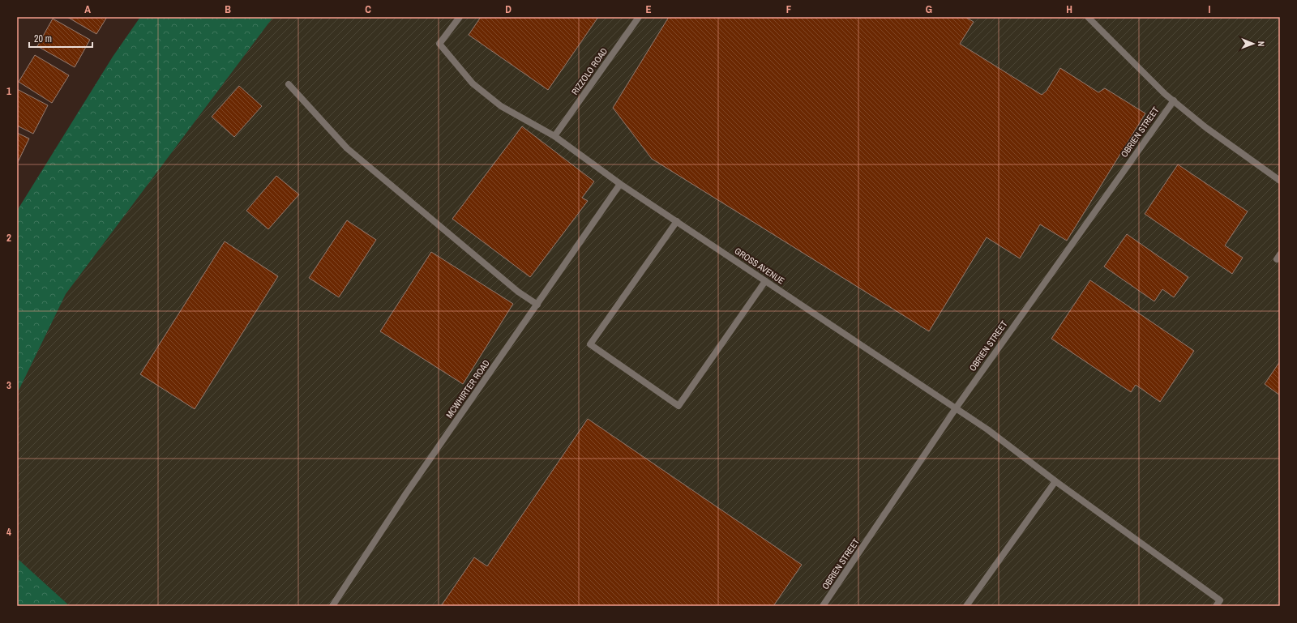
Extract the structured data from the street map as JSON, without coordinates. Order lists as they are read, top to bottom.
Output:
{
  "streets": {
    "street": [
      "RIZZOLO ROAD",
      "OBRIEN STREET",
      "GROSS AVENUE",
      "MCWHIRTER ROAD"
    ]
  },
  "crossings": [
    ["RIZZOLO ROAD", "GROSS AVENUE"],
    ["OBRIEN STREET", "GROSS AVENUE"],
    ["GROSS AVENUE", "MCWHIRTER ROAD"]
  ],
  "scale_bar": "20 m",
  "north": "right",
  "grid": {
    "columns": [
      "A",
      "B",
      "C",
      "D",
      "E",
      "F",
      "G",
      "H",
      "I"
    ],
    "rows": [
      "1",
      "2",
      "3",
      "4"
    ]
  }
}
